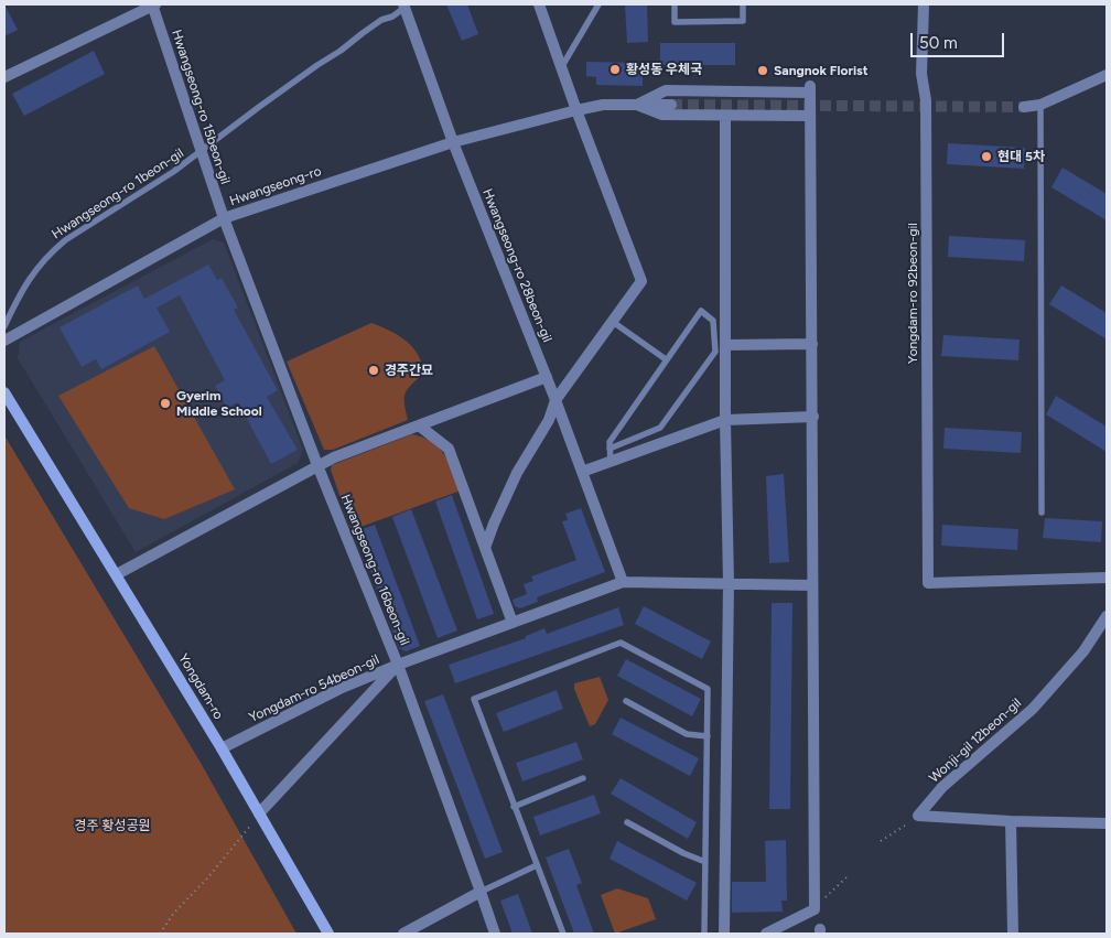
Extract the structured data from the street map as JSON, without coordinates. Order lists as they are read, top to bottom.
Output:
{
  "streets": {
    "main road": ["Yongdam-ro"],
    "street": [
      "Hwangseong-ro 15beon-gil",
      "Hwangseong-ro",
      "Hwangseong-ro 28beon-gil",
      "Yongdam-ro 92beon-gil",
      "Hwangseong-ro 16beon-gil",
      "Yongdam-ro 54beon-gil",
      "Wonji-gil 12beon-gil"
    ],
    "lane": ["Hwangseong-ro 1beon-gil"]
  },
  "crossings": [
    ["Hwangseong-ro 15beon-gil", "Hwangseong-ro"],
    ["Hwangseong-ro 15beon-gil", "Hwangseong-ro 1beon-gil"],
    ["Hwangseong-ro 15beon-gil", "Hwangseong-ro 16beon-gil"],
    ["Hwangseong-ro", "Hwangseong-ro 28beon-gil"],
    ["Hwangseong-ro", "Hwangseong-ro 16beon-gil"],
    ["Hwangseong-ro 1beon-gil", "Hwangseong-ro 28beon-gil"],
    ["Hwangseong-ro 28beon-gil", "Yongdam-ro 54beon-gil"],
    ["Hwangseong-ro 16beon-gil", "Yongdam-ro 54beon-gil"],
    ["Yongdam-ro", "Yongdam-ro 54beon-gil"]
  ],
  "parks": ["경주 황성공원"],
  "places": [
    "황성동 우체국",
    "Sangnok Florist",
    "현대 5차",
    "경주간묘",
    "Gyerim Middle School"
  ],
  "scale_bar": "50 m"
}
